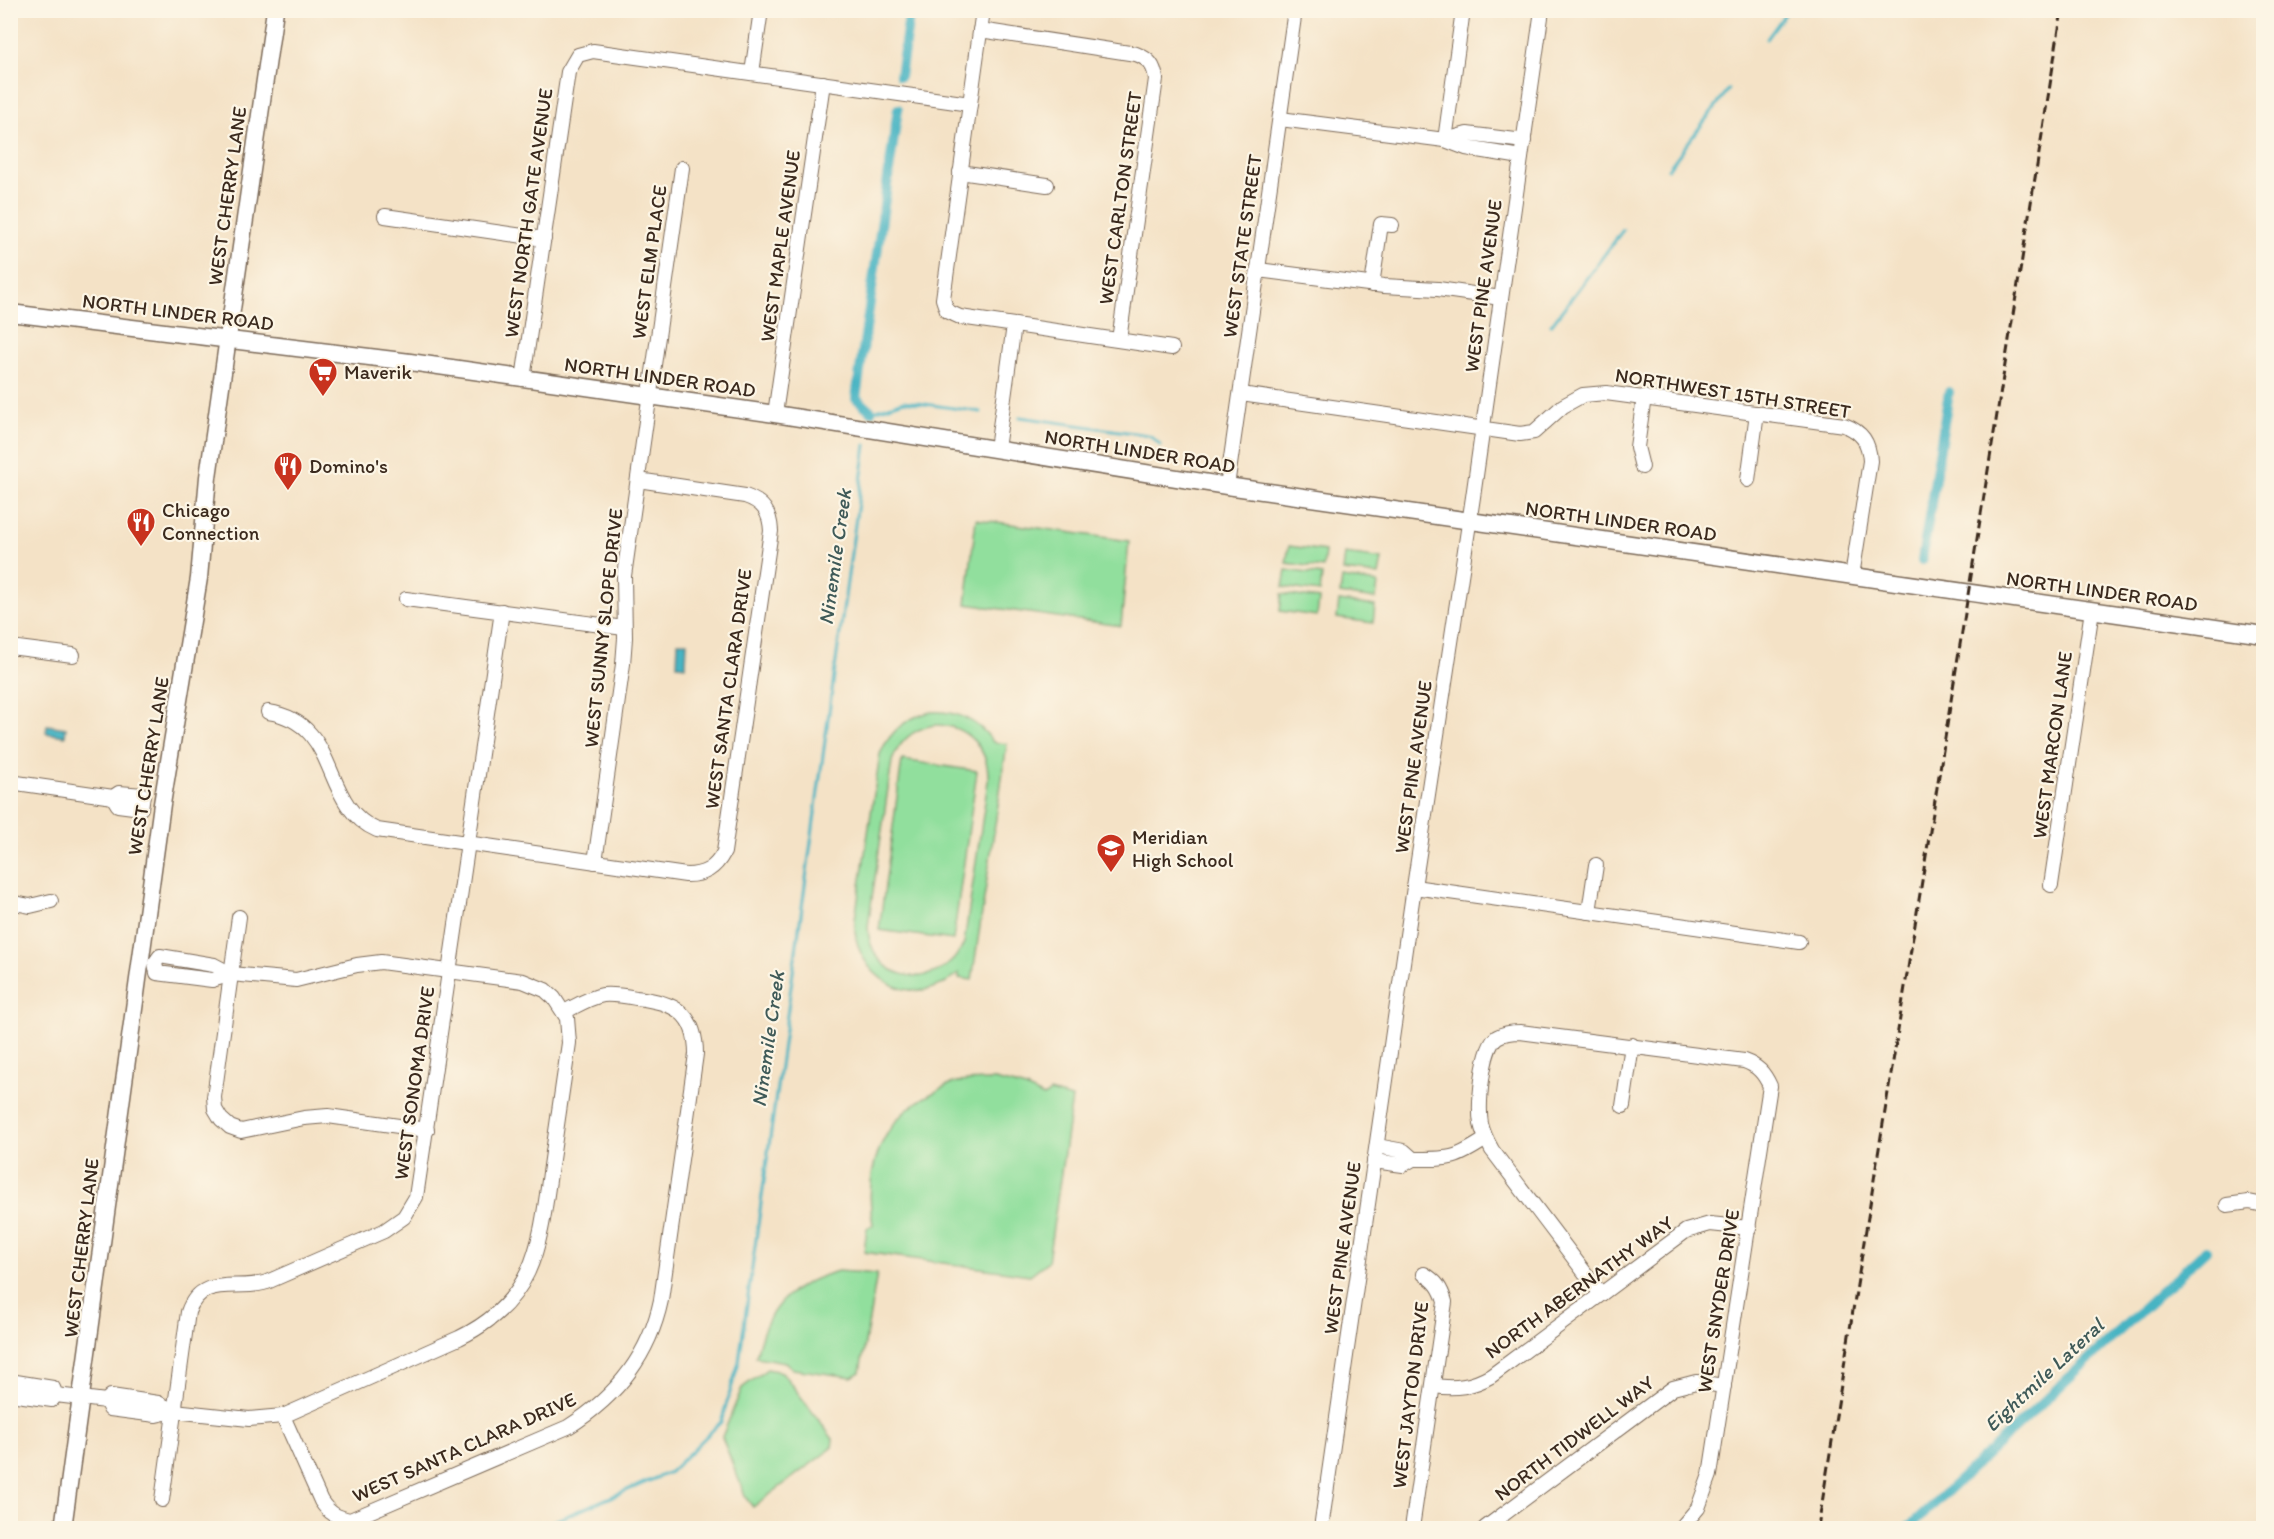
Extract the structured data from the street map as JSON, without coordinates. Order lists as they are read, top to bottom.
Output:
{
  "streets": {
    "main road": ["WEST CHERRY LANE", "NORTH LINDER ROAD"],
    "street": [
      "WEST CARLTON STREET",
      "WEST NORTH GATE AVENUE",
      "WEST MAPLE AVENUE",
      "WEST STATE STREET",
      "WEST ELM PLACE",
      "WEST PINE AVENUE",
      "NORTHWEST 15TH STREET",
      "WEST SUNNY SLOPE DRIVE",
      "WEST SANTA CLARA DRIVE",
      "WEST MARCON LANE",
      "WEST SONOMA DRIVE",
      "NORTH ABERNATHY WAY",
      "WEST SNYDER DRIVE",
      "WEST JAYTON DRIVE",
      "NORTH TIDWELL WAY"
    ]
  },
  "crossings": [
    ["WEST CHERRY LANE", "NORTH LINDER ROAD"],
    ["WEST NORTH GATE AVENUE", "NORTH LINDER ROAD"],
    ["WEST MAPLE AVENUE", "NORTH LINDER ROAD"],
    ["WEST STATE STREET", "NORTH LINDER ROAD"],
    ["WEST STATE STREET", "NORTHWEST 15TH STREET"],
    ["WEST ELM PLACE", "NORTH LINDER ROAD"],
    ["WEST ELM PLACE", "WEST SUNNY SLOPE DRIVE"],
    ["WEST PINE AVENUE", "NORTH LINDER ROAD"],
    ["WEST PINE AVENUE", "NORTHWEST 15TH STREET"],
    ["NORTH LINDER ROAD", "NORTHWEST 15TH STREET"],
    ["NORTH LINDER ROAD", "WEST SUNNY SLOPE DRIVE"],
    ["NORTH LINDER ROAD", "WEST MARCON LANE"],
    ["WEST SUNNY SLOPE DRIVE", "WEST SANTA CLARA DRIVE"],
    ["NORTH ABERNATHY WAY", "WEST SNYDER DRIVE"],
    ["NORTH ABERNATHY WAY", "WEST JAYTON DRIVE"],
    ["WEST SNYDER DRIVE", "NORTH TIDWELL WAY"]
  ],
  "water": ["Ninemile Creek", "Eightmile Lateral"],
  "places": {
    "supermarket": ["Maverik"],
    "restaurant": ["Domino's", "Chicago Connection"],
    "school or university": ["Meridian High School"]
  }
}
